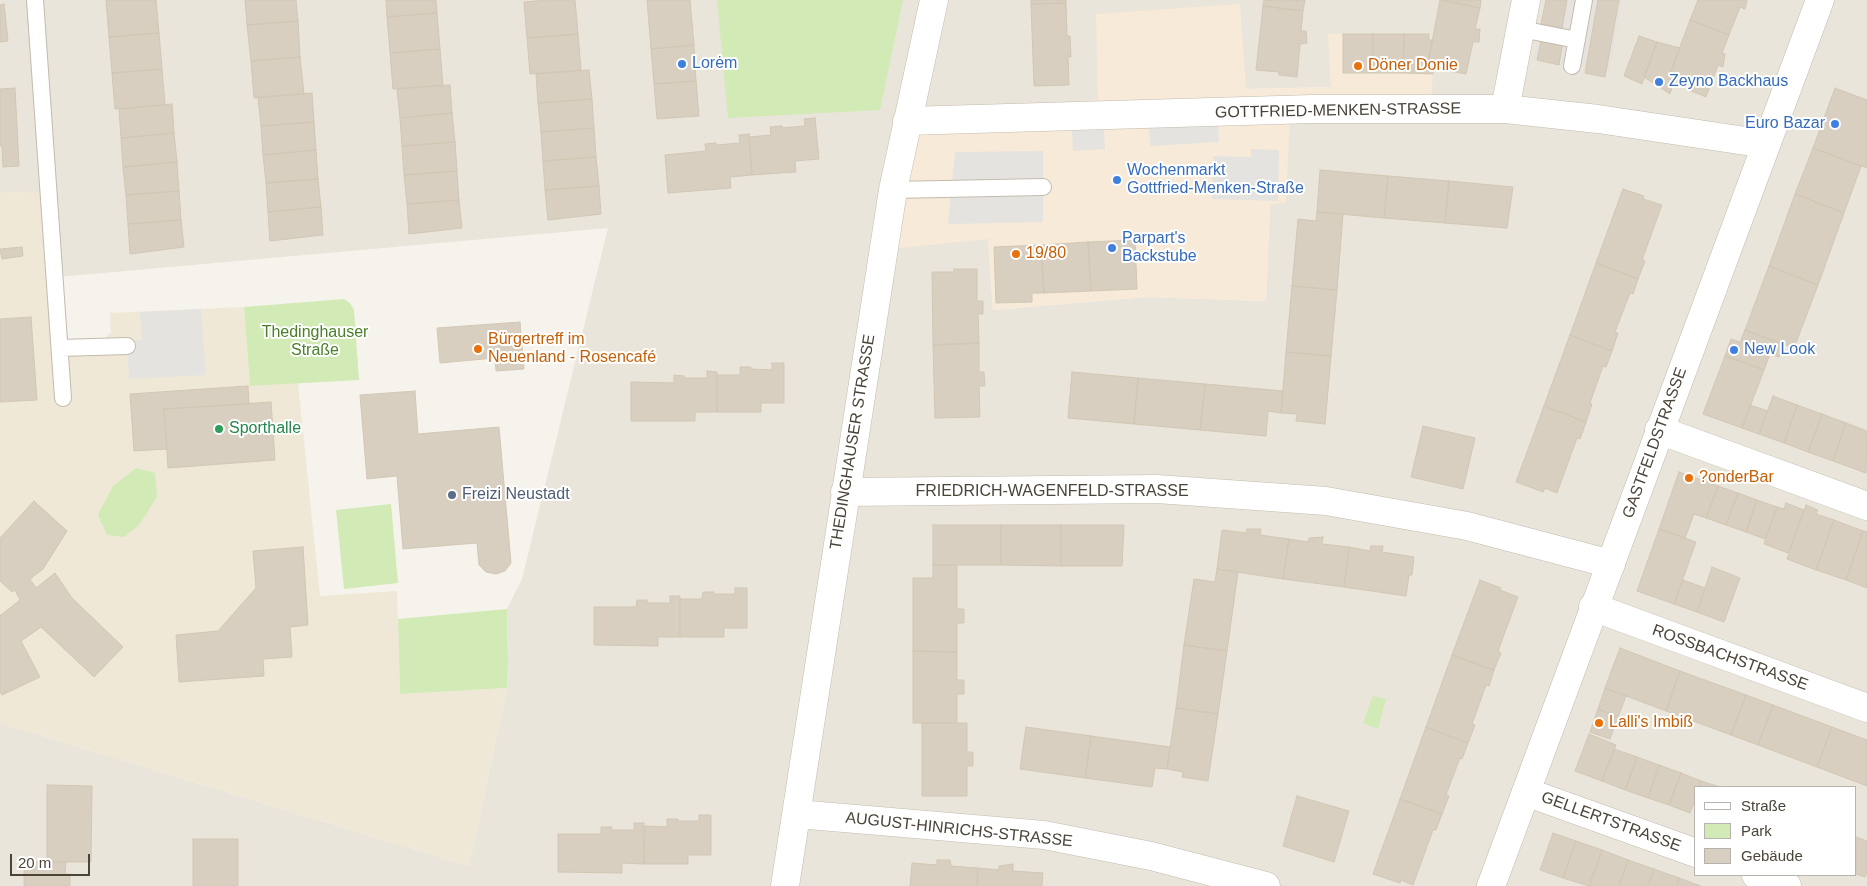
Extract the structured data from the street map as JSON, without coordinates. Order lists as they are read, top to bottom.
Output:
{
  "streets": {
    "street": [
      "GOTTFRIED-MENKEN-STRASSE",
      "THEDINGHAUSER STRASSE",
      "GASTFELDSTRASSE",
      "FRIEDRICH-WAGENFELD-STRASSE",
      "ROSSBACHSTRASSE",
      "GELLERTSTRASSE",
      "AUGUST-HINRICHS-STRASSE"
    ]
  },
  "crossings": [
    ["GOTTFRIED-MENKEN-STRASSE", "THEDINGHAUSER STRASSE"],
    ["GOTTFRIED-MENKEN-STRASSE", "GASTFELDSTRASSE"],
    ["THEDINGHAUSER STRASSE", "FRIEDRICH-WAGENFELD-STRASSE"],
    ["THEDINGHAUSER STRASSE", "AUGUST-HINRICHS-STRASSE"],
    ["GASTFELDSTRASSE", "FRIEDRICH-WAGENFELD-STRASSE"],
    ["GASTFELDSTRASSE", "ROSSBACHSTRASSE"],
    ["GASTFELDSTRASSE", "GELLERTSTRASSE"]
  ],
  "parks": ["Thedinghauser Straße"],
  "places": [
    "Lorėm",
    "Döner Donie",
    "Zeyno Backhaus",
    "Euro Bazar",
    "Wochenmarkt Gottfried-Menken-Straße",
    "Parpart's Backstube",
    "19/80",
    "Bürgertreff im Neuenland - Rosencafé",
    "New Look",
    "Sporthalle",
    "?onderBar",
    "Freizi Neustadt",
    "Lalli's Imbiß"
  ],
  "legend": ["Straße", "Park", "Gebäude"],
  "scale_bar": "20 m"
}
